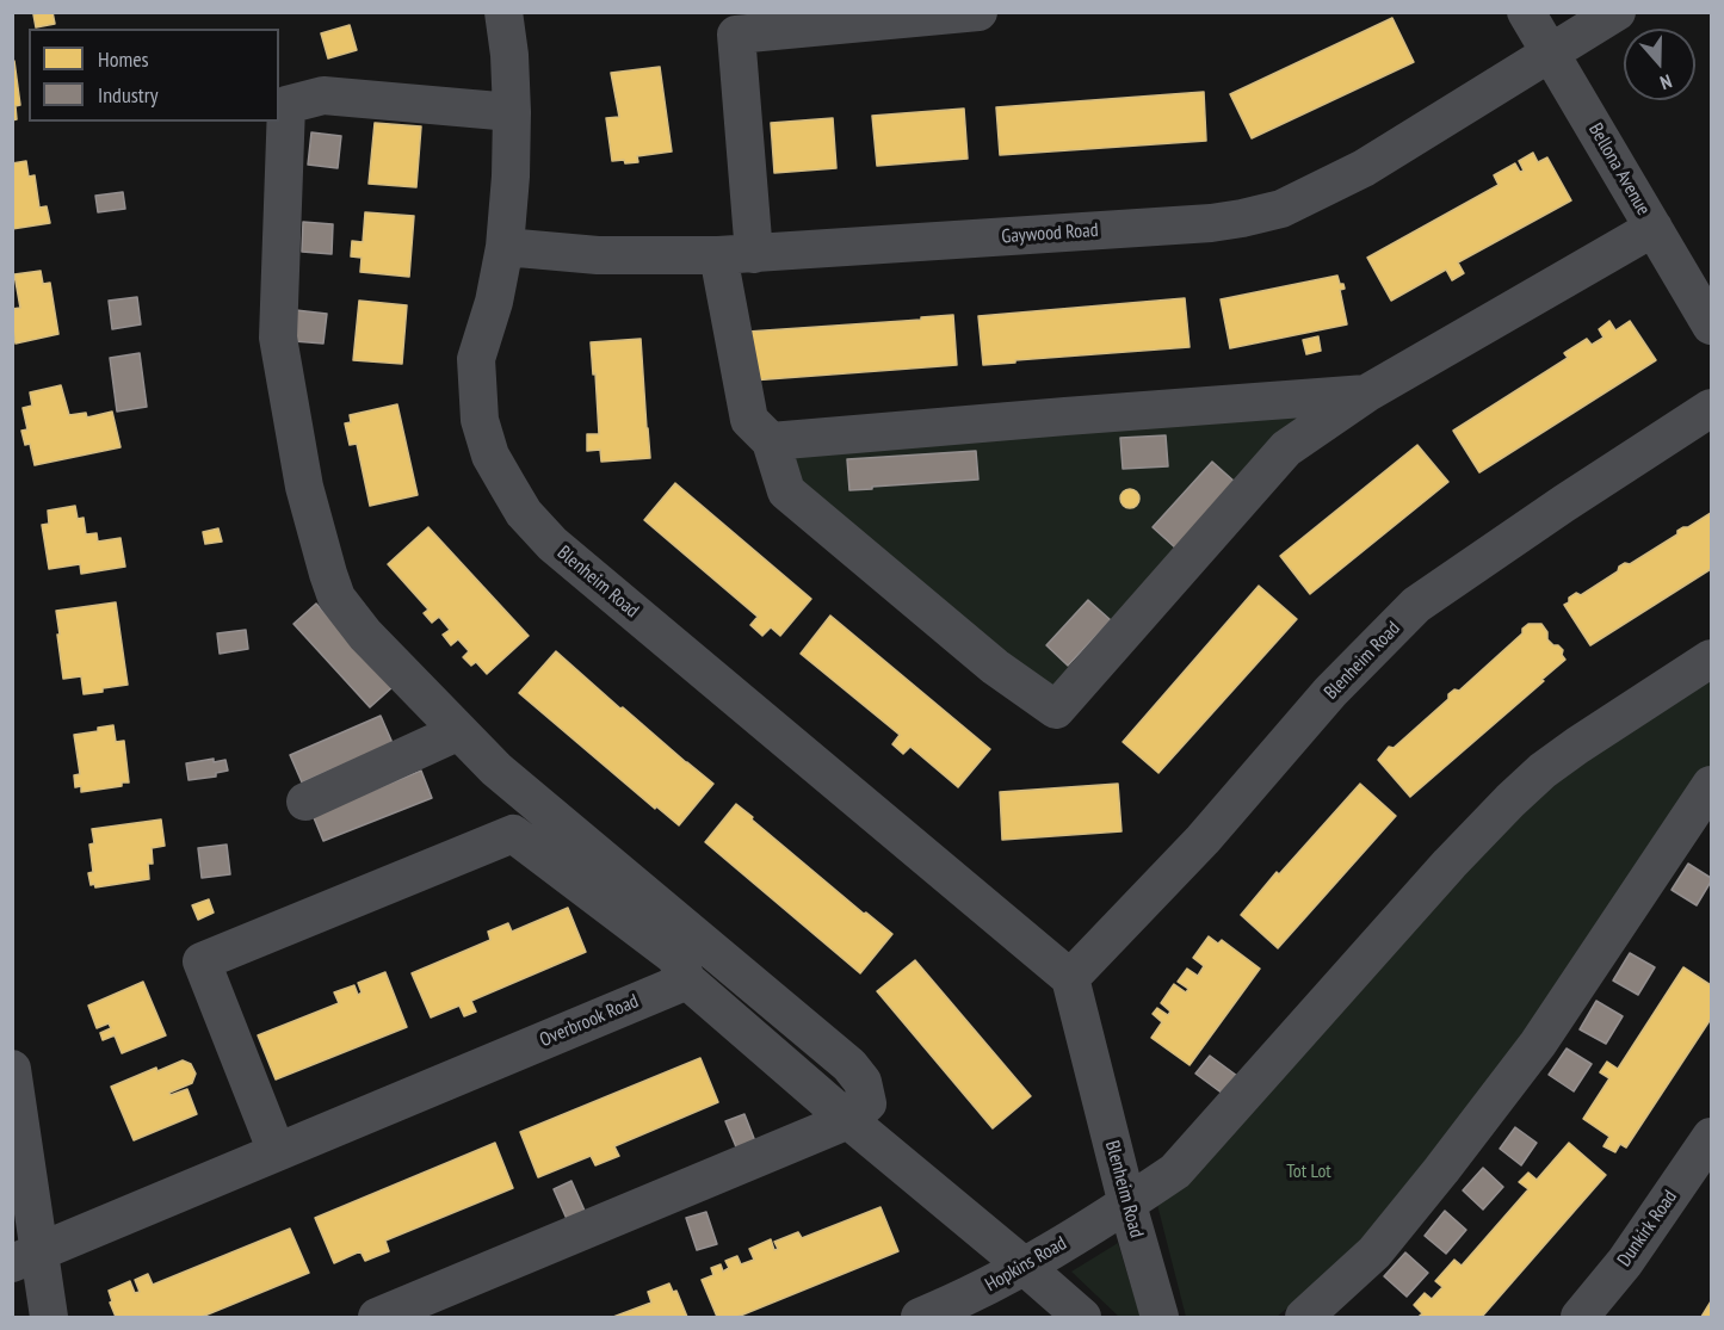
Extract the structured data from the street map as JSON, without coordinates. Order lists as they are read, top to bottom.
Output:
{
  "streets": {
    "street": [
      "Bellona Avenue",
      "Gaywood Road",
      "Blenheim Road",
      "Overbrook Road",
      "Dunkirk Road",
      "Hopkins Road"
    ]
  },
  "crossings": [
    ["Bellona Avenue", "Gaywood Road"],
    ["Gaywood Road", "Blenheim Road"],
    ["Blenheim Road", "Hopkins Road"]
  ],
  "parks": ["Tot Lot"],
  "legend": ["Homes", "Industry"],
  "north": "bottom"
}
